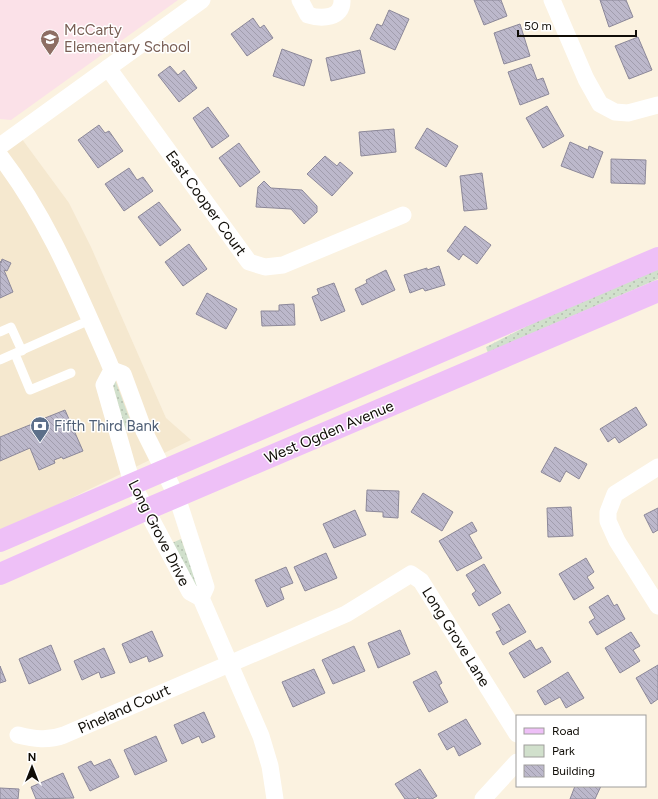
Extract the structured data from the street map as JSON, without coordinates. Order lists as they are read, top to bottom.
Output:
{
  "streets": {
    "main road": ["West Ogden Avenue"],
    "street": [
      "East Cooper Court",
      "Long Grove Drive",
      "Long Grove Lane",
      "Pineland Court"
    ]
  },
  "crossings": [
    ["West Ogden Avenue", "Long Grove Drive"],
    ["Long Grove Drive", "Long Grove Lane"],
    ["Long Grove Drive", "Pineland Court"],
    ["Long Grove Lane", "Pineland Court"]
  ],
  "places": {
    "school or university": ["McCarty Elementary School"],
    "bank": ["Fifth Third Bank"]
  },
  "legend": ["Road", "Park", "Building"],
  "scale_bar": "50 m",
  "north": "top"
}
